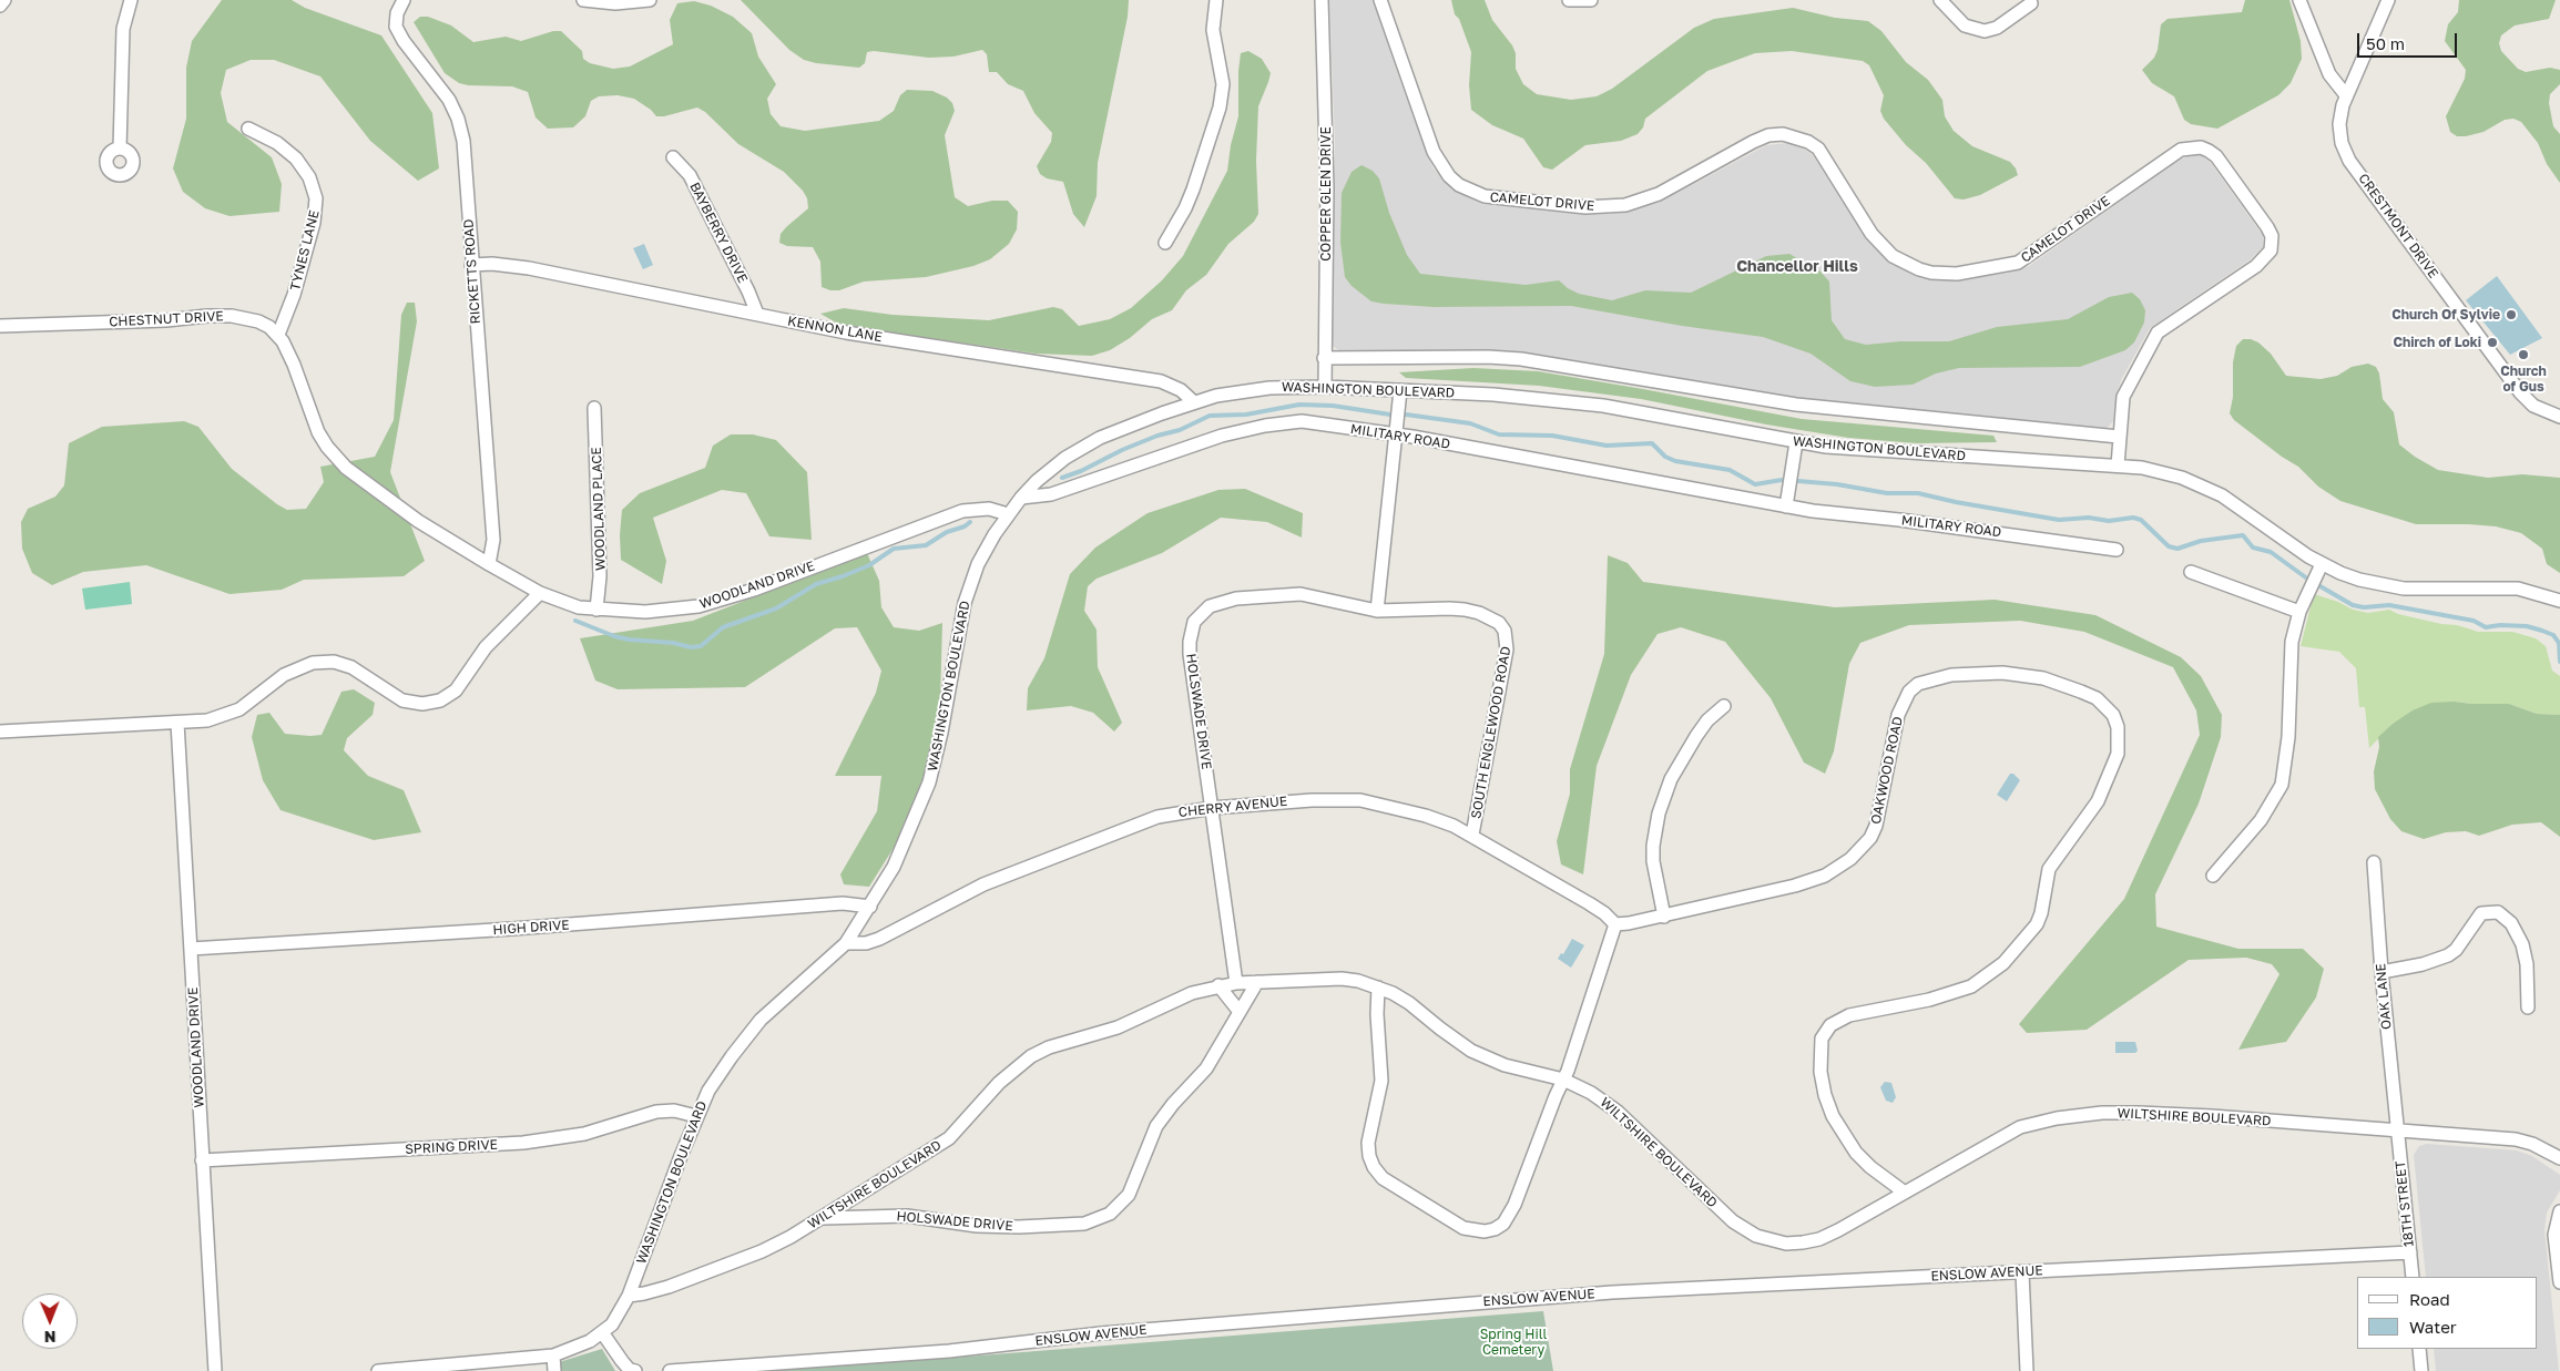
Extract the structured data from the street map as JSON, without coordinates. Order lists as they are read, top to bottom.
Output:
{
  "streets": {
    "street": [
      "COPPER GLEN DRIVE",
      "CAMELOT DRIVE",
      "CRESTMONT DRIVE",
      "BAYBERRY DRIVE",
      "TYNES LANE",
      "RICKETTS ROAD",
      "CHESTNUT DRIVE",
      "KENNON LANE",
      "WASHINGTON BOULEVARD",
      "MILITARY ROAD",
      "WOODLAND PLACE",
      "WOODLAND DRIVE",
      "HOLSWADE DRIVE",
      "SOUTH ENGLEWOOD ROAD",
      "OAKWOOD ROAD",
      "CHERRY AVENUE",
      "HIGH DRIVE",
      "OAK LANE",
      "WILTSHIRE BOULEVARD",
      "SPRING DRIVE",
      "18TH STREET",
      "ENSLOW AVENUE"
    ]
  },
  "crossings": [
    ["COPPER GLEN DRIVE", "WASHINGTON BOULEVARD"],
    ["CAMELOT DRIVE", "WASHINGTON BOULEVARD"],
    ["BAYBERRY DRIVE", "KENNON LANE"],
    ["TYNES LANE", "CHESTNUT DRIVE"],
    ["RICKETTS ROAD", "KENNON LANE"],
    ["KENNON LANE", "WASHINGTON BOULEVARD"],
    ["WASHINGTON BOULEVARD", "MILITARY ROAD"],
    ["WASHINGTON BOULEVARD", "WOODLAND DRIVE"],
    ["WASHINGTON BOULEVARD", "CHERRY AVENUE"],
    ["WASHINGTON BOULEVARD", "HIGH DRIVE"],
    ["WASHINGTON BOULEVARD", "WILTSHIRE BOULEVARD"],
    ["WASHINGTON BOULEVARD", "SPRING DRIVE"],
    ["WOODLAND PLACE", "WOODLAND DRIVE"],
    ["WOODLAND DRIVE", "HIGH DRIVE"],
    ["WOODLAND DRIVE", "SPRING DRIVE"],
    ["HOLSWADE DRIVE", "SOUTH ENGLEWOOD ROAD"],
    ["HOLSWADE DRIVE", "CHERRY AVENUE"],
    ["HOLSWADE DRIVE", "WILTSHIRE BOULEVARD"],
    ["SOUTH ENGLEWOOD ROAD", "CHERRY AVENUE"],
    ["OAKWOOD ROAD", "CHERRY AVENUE"],
    ["OAKWOOD ROAD", "WILTSHIRE BOULEVARD"],
    ["OAK LANE", "WILTSHIRE BOULEVARD"],
    ["OAK LANE", "18TH STREET"],
    ["WILTSHIRE BOULEVARD", "18TH STREET"],
    ["18TH STREET", "ENSLOW AVENUE"]
  ],
  "districts": ["Chancellor Hills"],
  "parks": ["Spring Hill Cemetery"],
  "places": ["Church Of Sylvie", "Chirch of Loki", "Church of Gus"],
  "legend": ["Road", "Water"],
  "scale_bar": "50 m",
  "north": "bottom"
}
